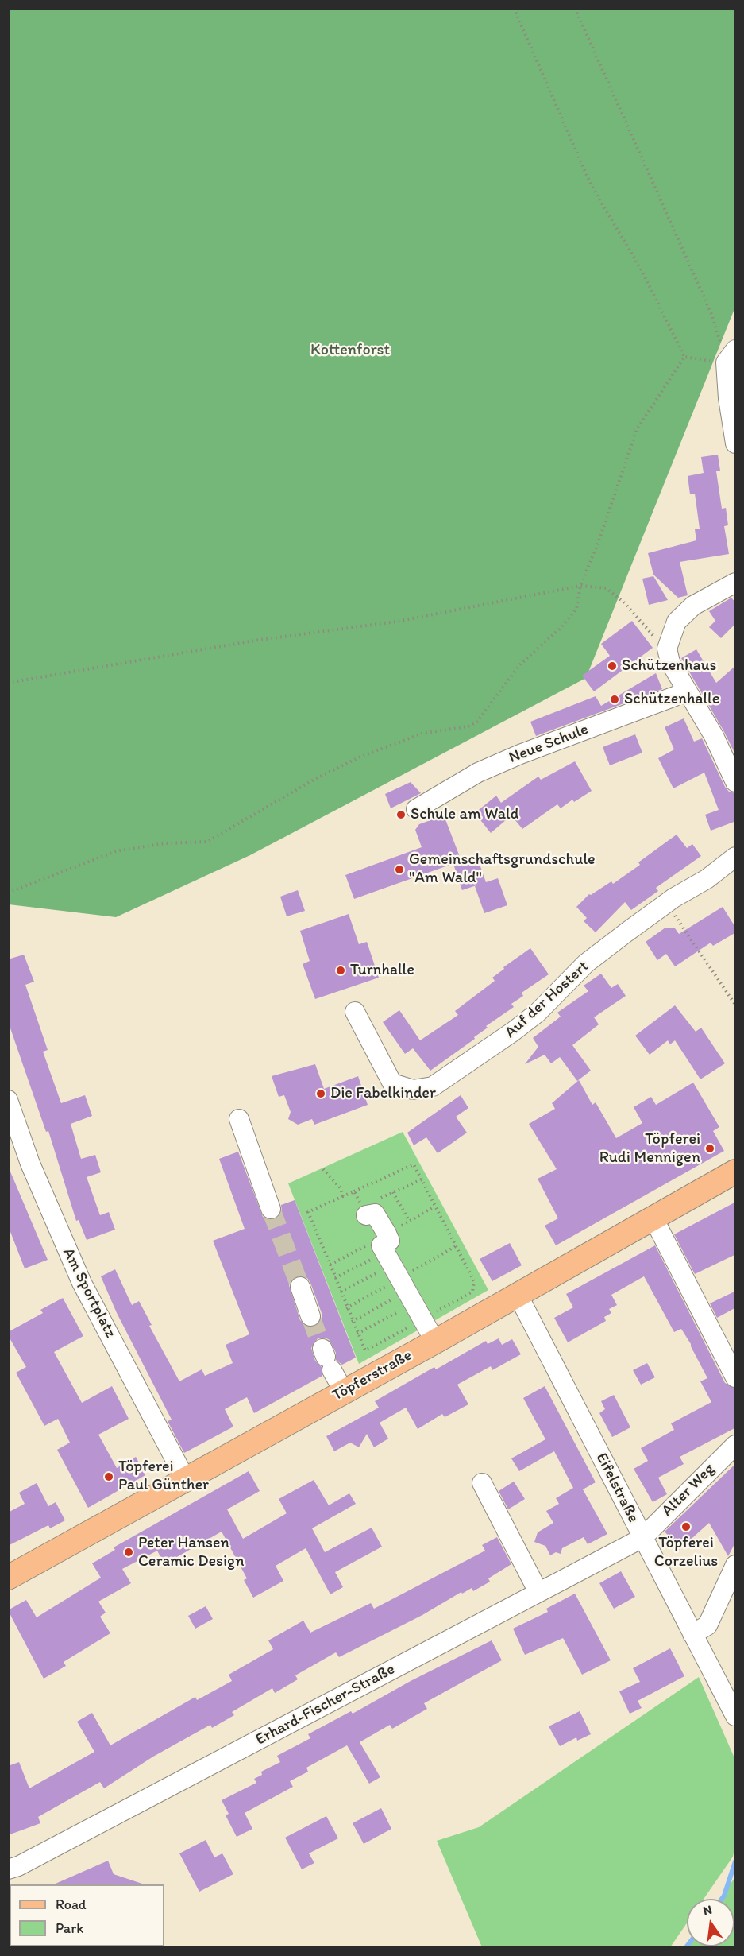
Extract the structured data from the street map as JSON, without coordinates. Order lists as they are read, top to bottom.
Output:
{
  "streets": {
    "main road": ["Töpferstraße"],
    "street": [
      "Neue Schule",
      "Auf der Hostert",
      "Am Sportplatz",
      "Eifelstraße",
      "Alter Weg",
      "Erhard-Fischer-Straße"
    ]
  },
  "crossings": [
    ["Am Sportplatz", "Töpferstraße"],
    ["Töpferstraße", "Eifelstraße"],
    ["Eifelstraße", "Alter Weg"],
    ["Eifelstraße", "Erhard-Fischer-Straße"],
    ["Alter Weg", "Erhard-Fischer-Straße"]
  ],
  "parks": ["Kottenforst"],
  "places": [
    "Schützenhaus",
    "Schützenhalle",
    "Schule am Wald",
    "Gemeinschaftsgrundschule \"Am Wald\"",
    "Turnhalle",
    "Die Fabelkinder",
    "Töpferei Rudi Mennigen",
    "Töpferei Paul Günther",
    "Töpferei Corzelius",
    "Peter Hansen Ceramic Design"
  ],
  "legend": ["Road", "Park"],
  "north": "top"
}
